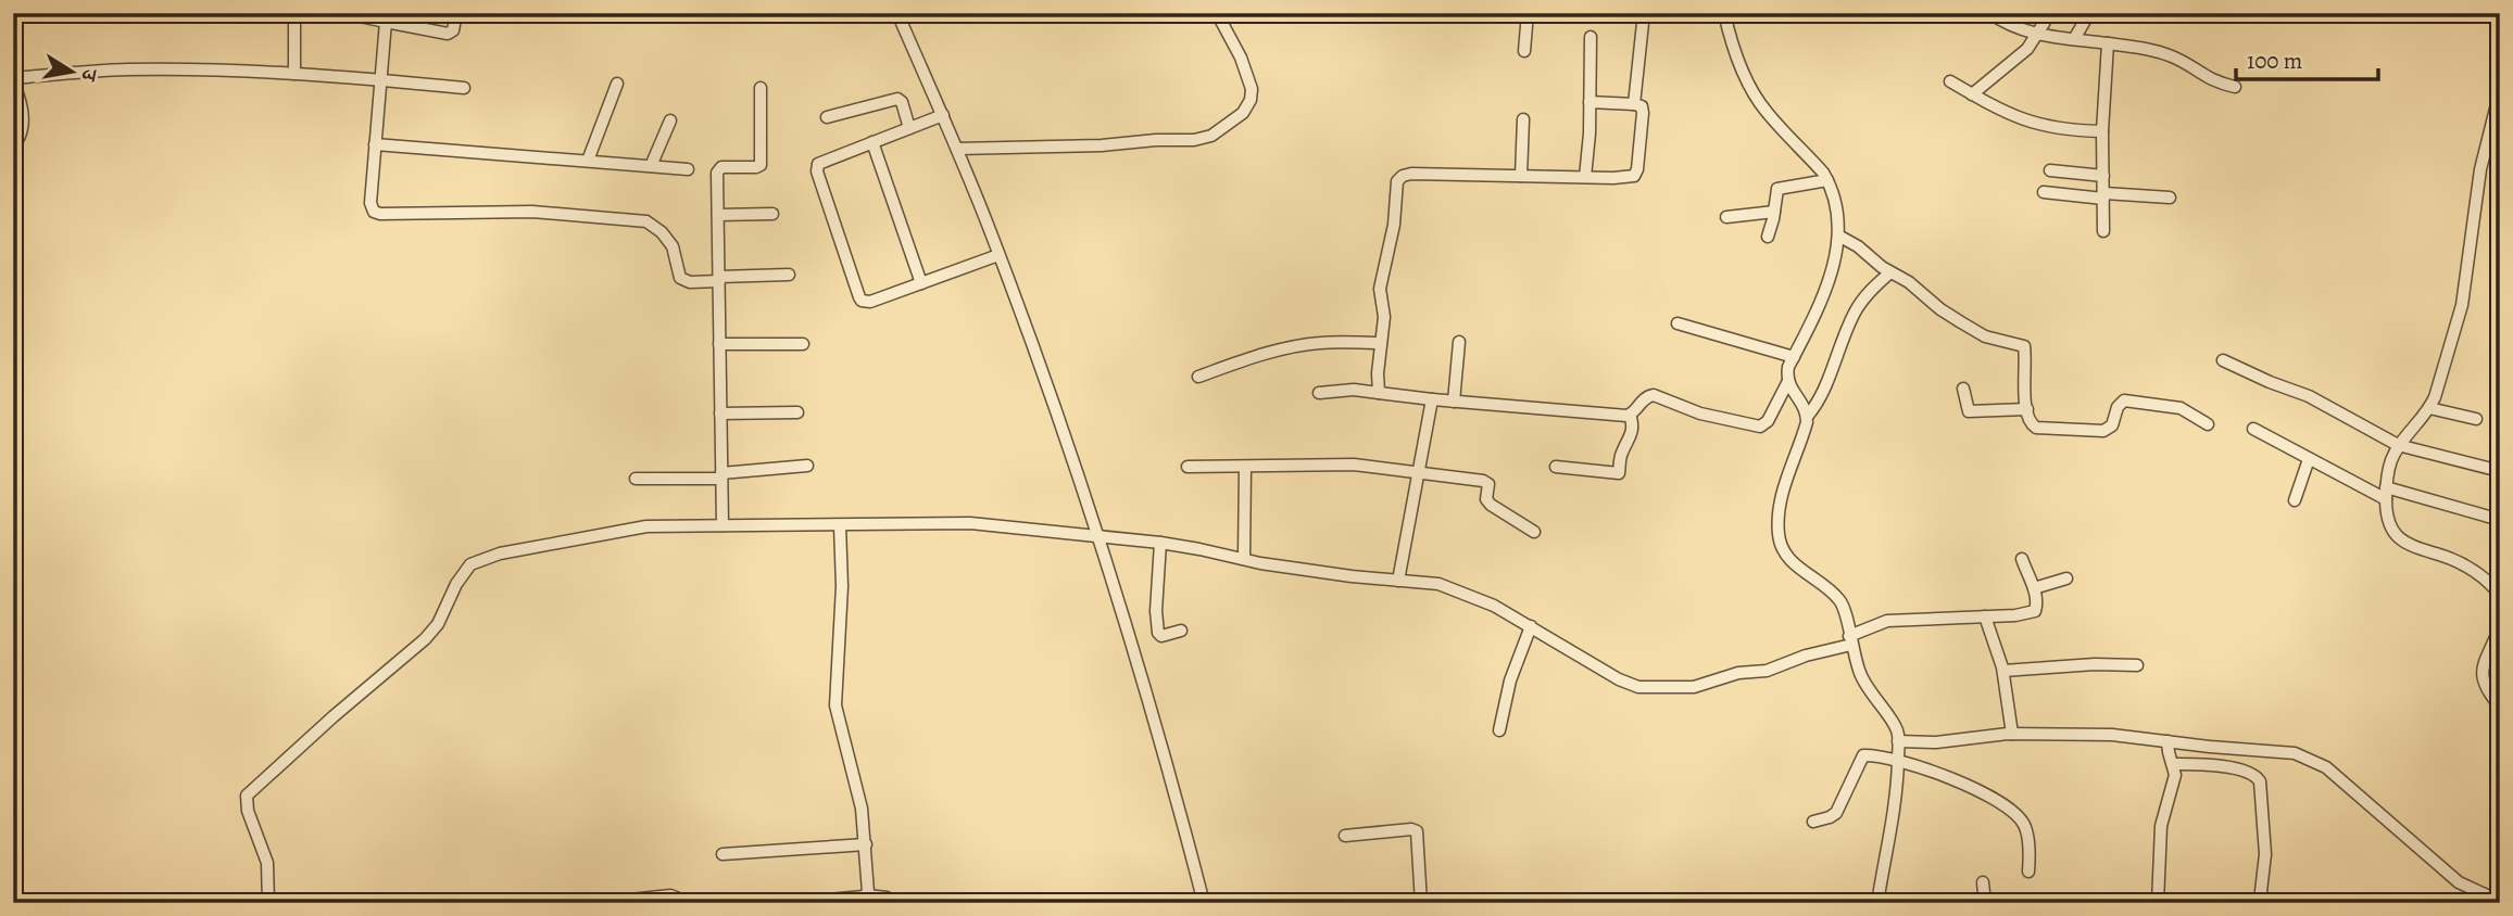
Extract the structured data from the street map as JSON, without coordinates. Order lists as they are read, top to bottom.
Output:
{
  "scale_bar": "100 m",
  "north": "right"
}
